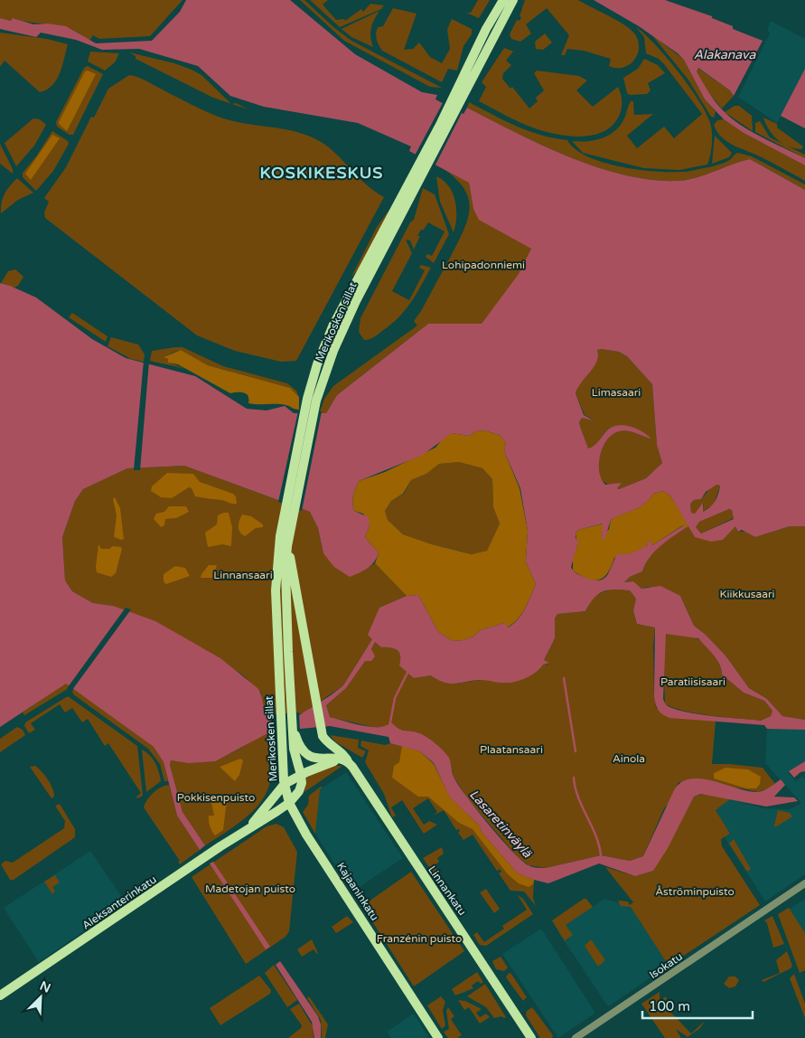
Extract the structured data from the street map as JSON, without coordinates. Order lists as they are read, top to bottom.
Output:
{
  "streets": {
    "main road": [
      "Merikosken sillat",
      "Linnankatu",
      "Kajaaninkatu",
      "Aleksanterinkatu"
    ],
    "street": ["Isokatu"]
  },
  "crossings": [
    ["Merikosken sillat", "Linnankatu"],
    ["Merikosken sillat", "Kajaaninkatu"],
    ["Merikosken sillat", "Aleksanterinkatu"],
    ["Kajaaninkatu", "Aleksanterinkatu"]
  ],
  "districts": ["KOSKIKESKUS"],
  "water": ["Alakanava", "Lasaretinväylä"],
  "parks": [
    "Lohipadonniemi",
    "Limasaari",
    "Linnansaari",
    "Kiikkusaari",
    "Paratiisisaari",
    "Plaatansaari",
    "Ainola",
    "Pokkisenpuisto",
    "Madetojan puisto",
    "Åströminpuisto",
    "Franzénin puisto"
  ],
  "scale_bar": "100 m",
  "north": "top right"
}
